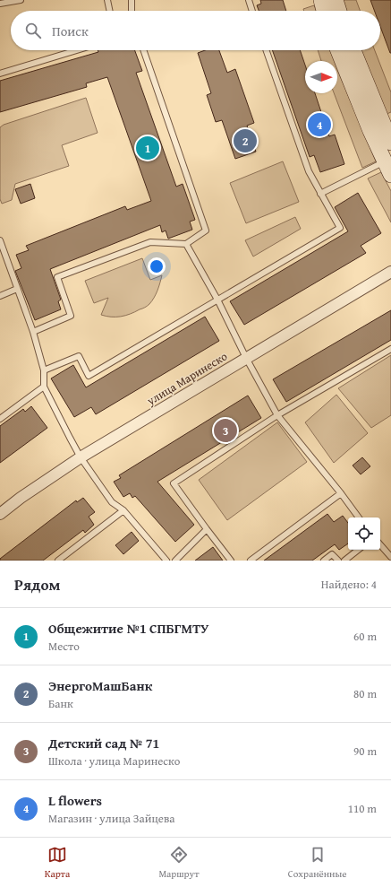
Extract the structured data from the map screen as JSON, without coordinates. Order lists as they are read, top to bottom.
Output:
{
  "streets": {
    "street": ["улица Маринеско"]
  },
  "north": "right",
  "page": {
    "search": "Поиск",
    "pins": [
      "4",
      "2",
      "1",
      "3"
    ],
    "heading": ["Рядом", "Найдено: 4"],
    "list": [
      {
        "mark": "1",
        "name": "Общежитие №1 СПБГМТУ",
        "note": "Место",
        "value": "60 m"
      },
      {
        "mark": "2",
        "name": "ЭнергоМашБанк",
        "note": "Банк",
        "value": "80 m"
      },
      {
        "mark": "3",
        "name": "Детский сад № 71",
        "note": "Школа · улица Маринеско",
        "value": "90 m"
      },
      {
        "mark": "4",
        "name": "L flowers",
        "note": "Магазин · улица Зайцева",
        "value": "110 m"
      }
    ],
    "nav": ["Карта", "Маршрут", "Сохранённые"]
  }
}
